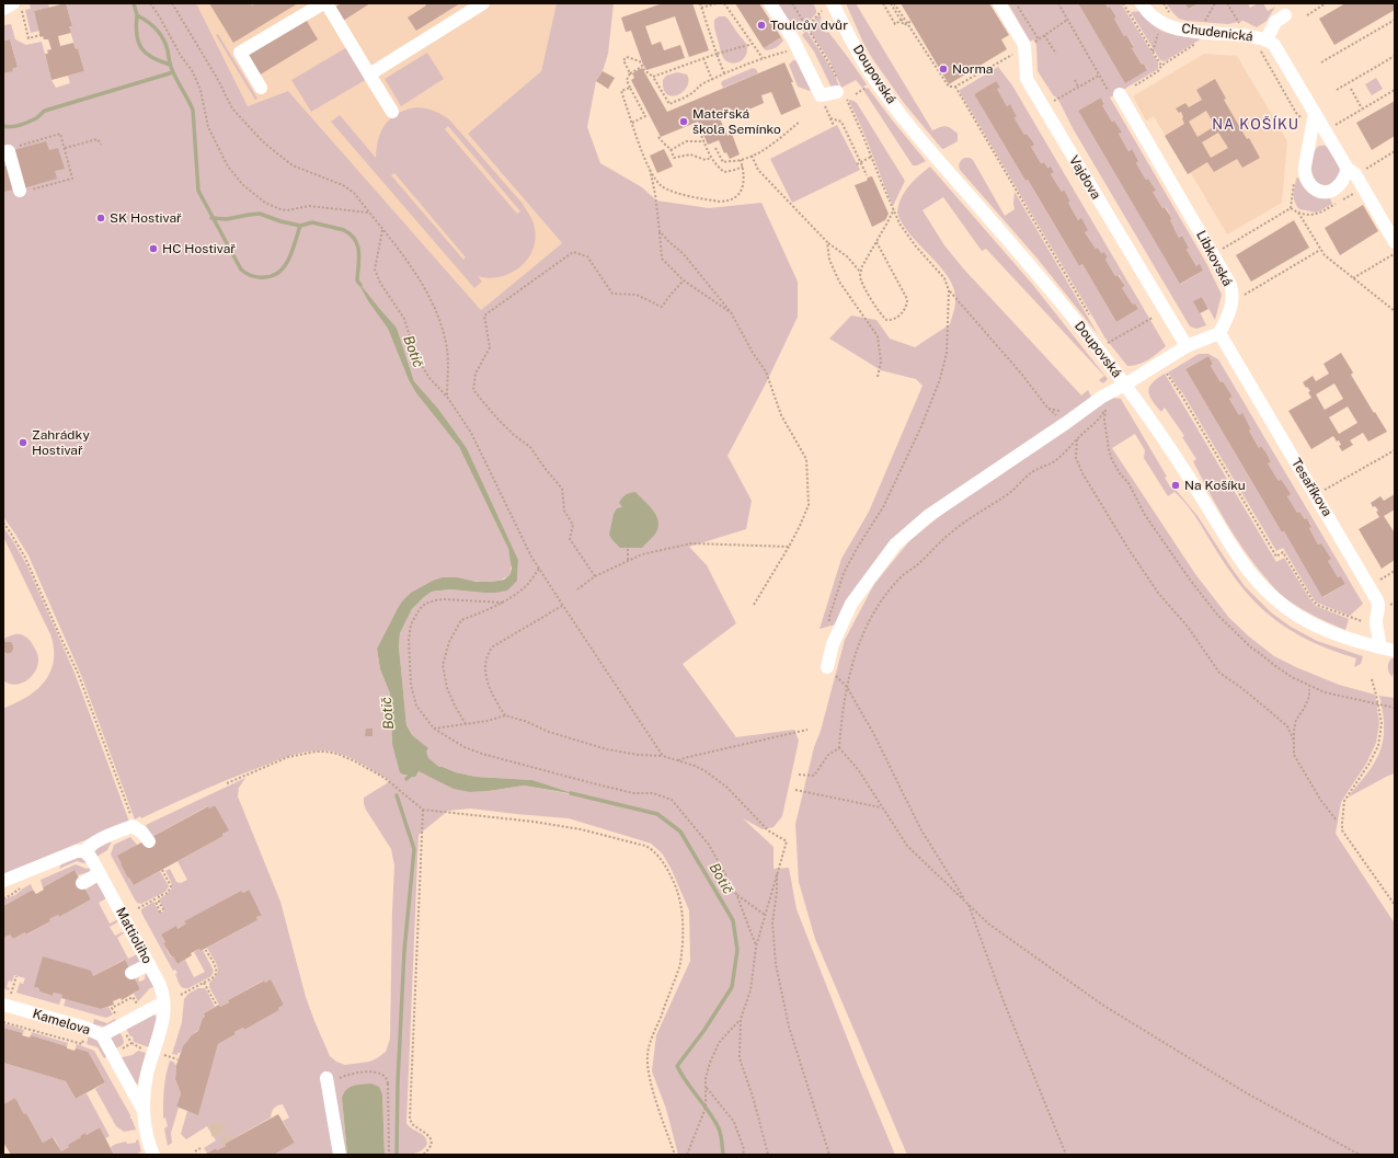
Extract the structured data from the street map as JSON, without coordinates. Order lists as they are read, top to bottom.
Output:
{
  "streets": {
    "street": [
      "Chudenická",
      "Doupovská",
      "Vajdova",
      "Libkovská",
      "Tesaříkova",
      "Mattioliho",
      "Kamelova"
    ]
  },
  "crossings": [
    ["Doupovská", "Tesaříkova"],
    ["Libkovská", "Tesaříkova"],
    ["Mattioliho", "Kamelova"]
  ],
  "districts": ["NA KOŠÍKU"],
  "water": ["Botič"],
  "places": [
    "Toulcův dvůr",
    "Norma",
    "Mateřská škola Semínko",
    "SK Hostivař",
    "HC Hostivař",
    "Zahrádky Hostivař",
    "Na Košíku"
  ]
}
